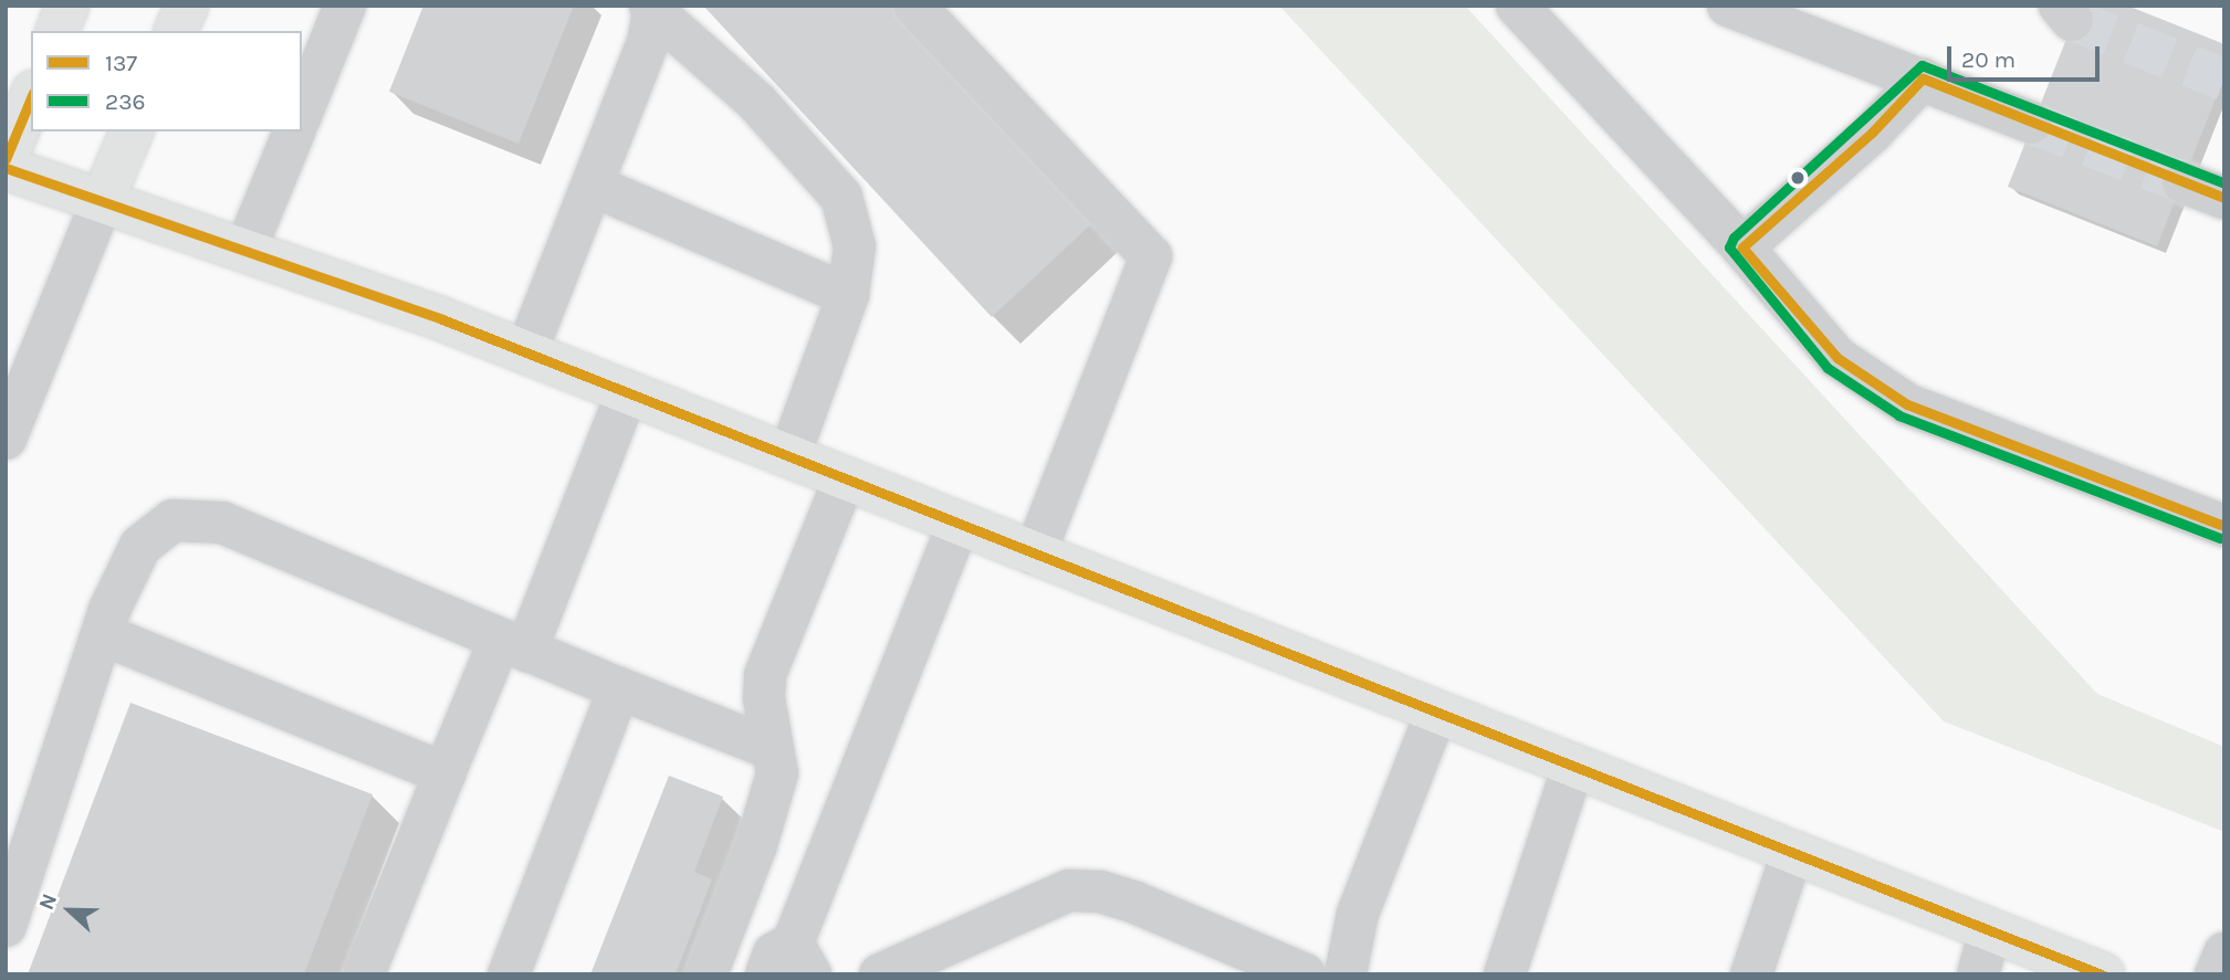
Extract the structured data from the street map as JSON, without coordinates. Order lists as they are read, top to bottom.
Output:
{
  "lines": ["transit line 236", "transit line 137"],
  "legend": ["137", "236"],
  "scale_bar": "20 m",
  "north": "left"
}
